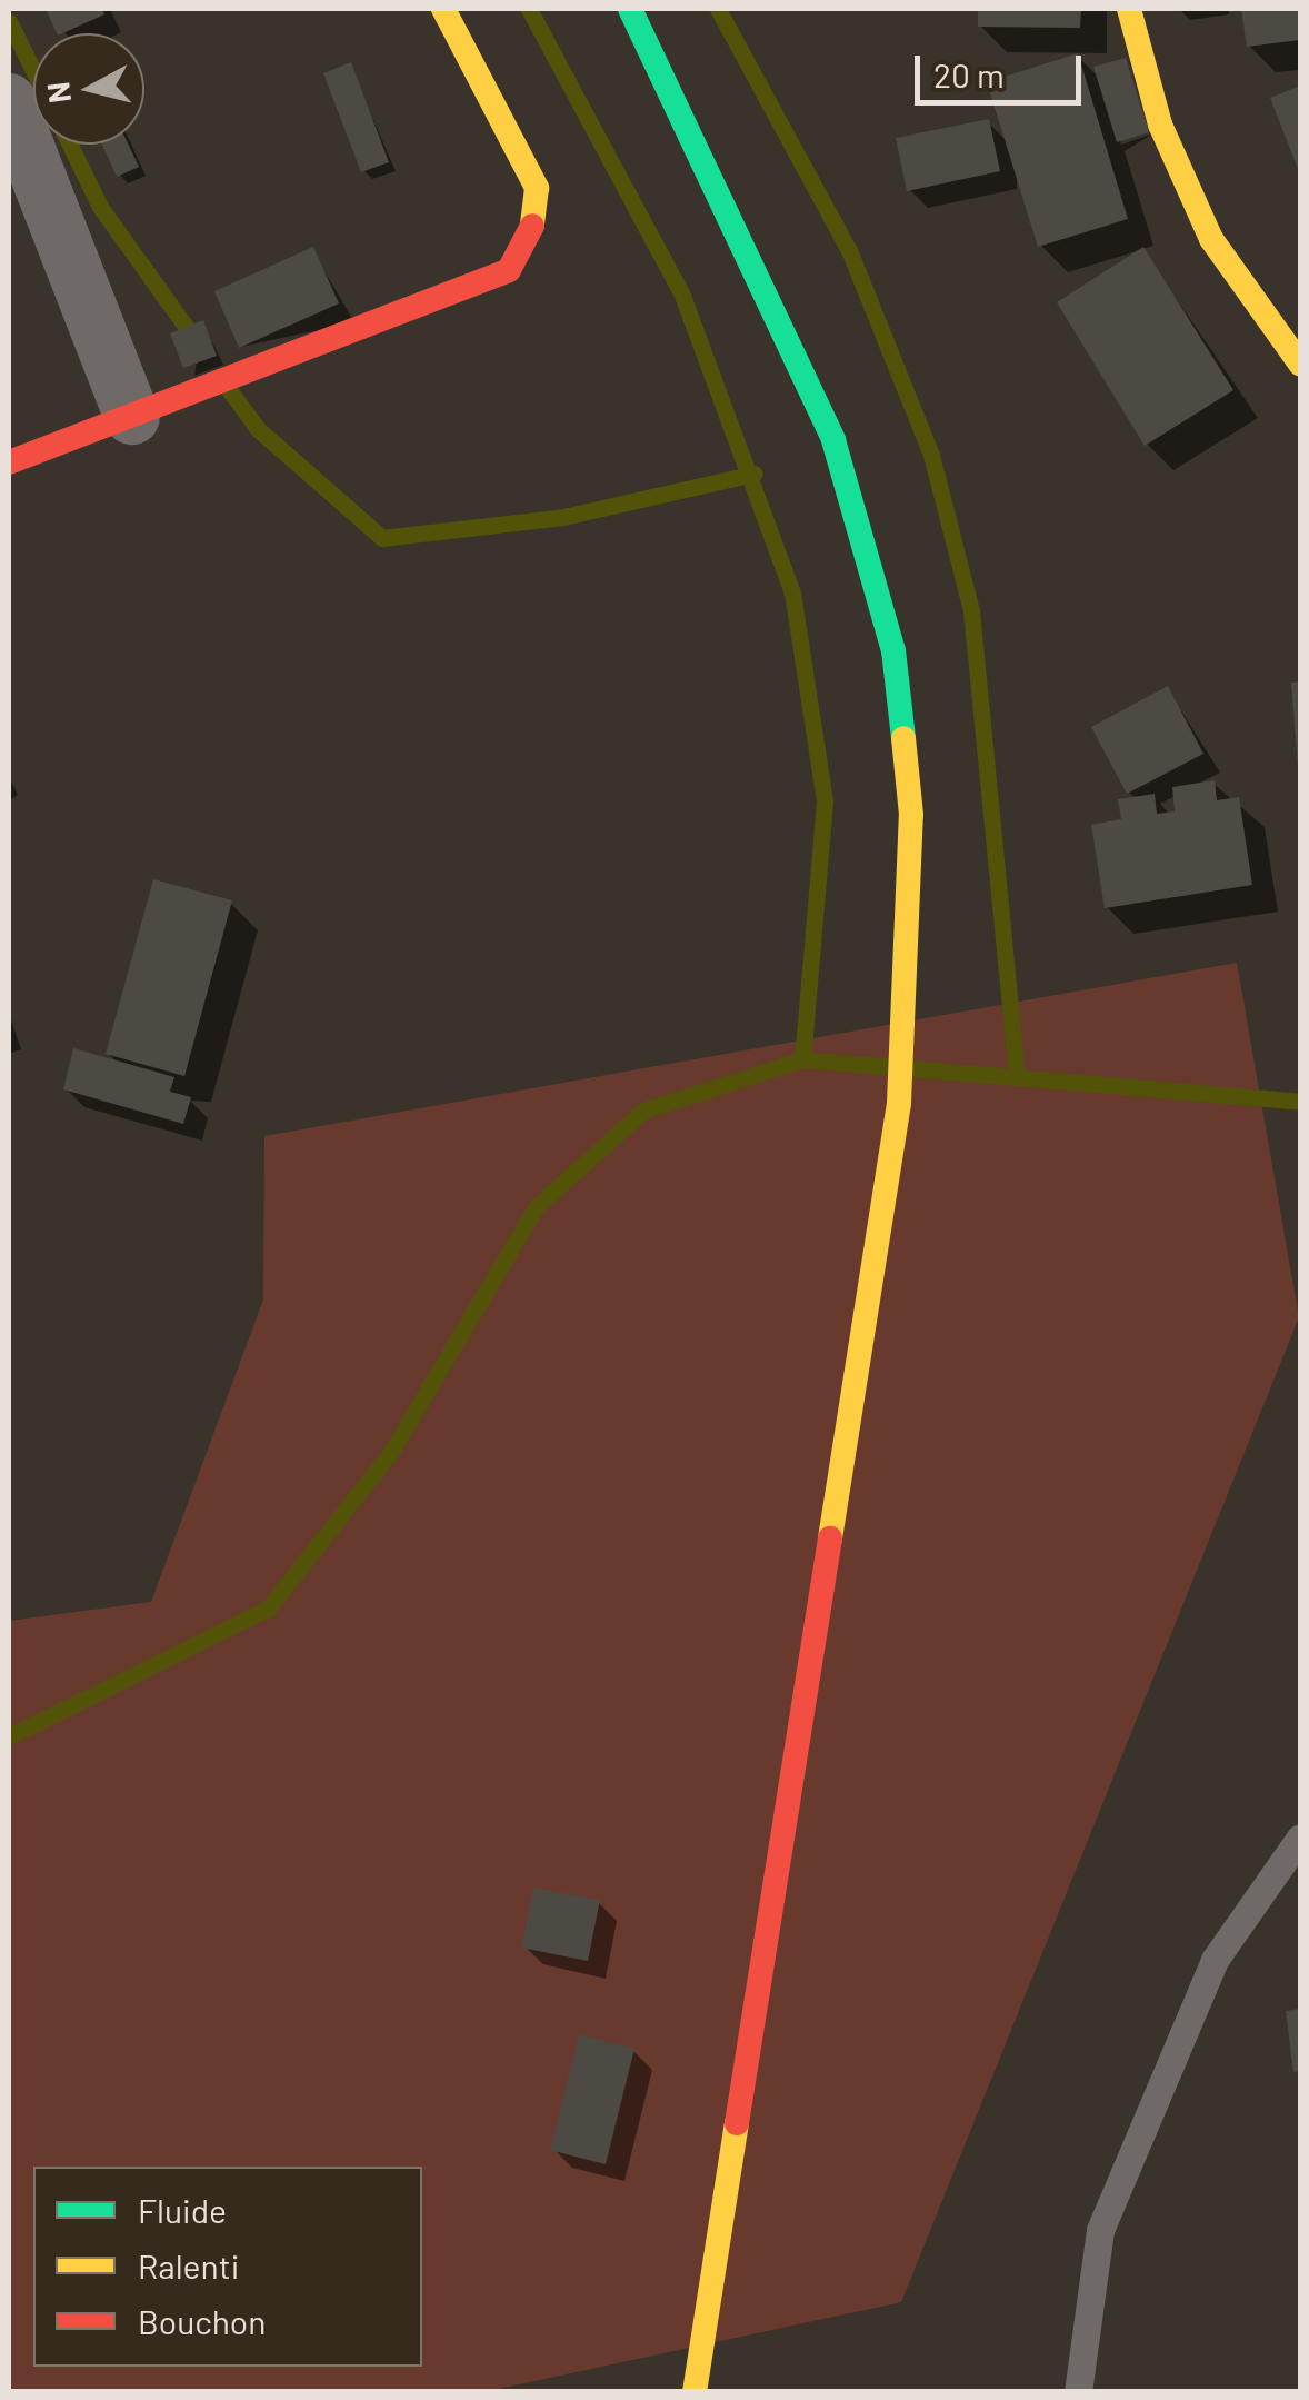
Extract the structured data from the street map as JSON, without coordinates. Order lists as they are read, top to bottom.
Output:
{
  "legend": ["Fluide", "Ralenti", "Bouchon"],
  "scale_bar": "20 m",
  "north": "left"
}
